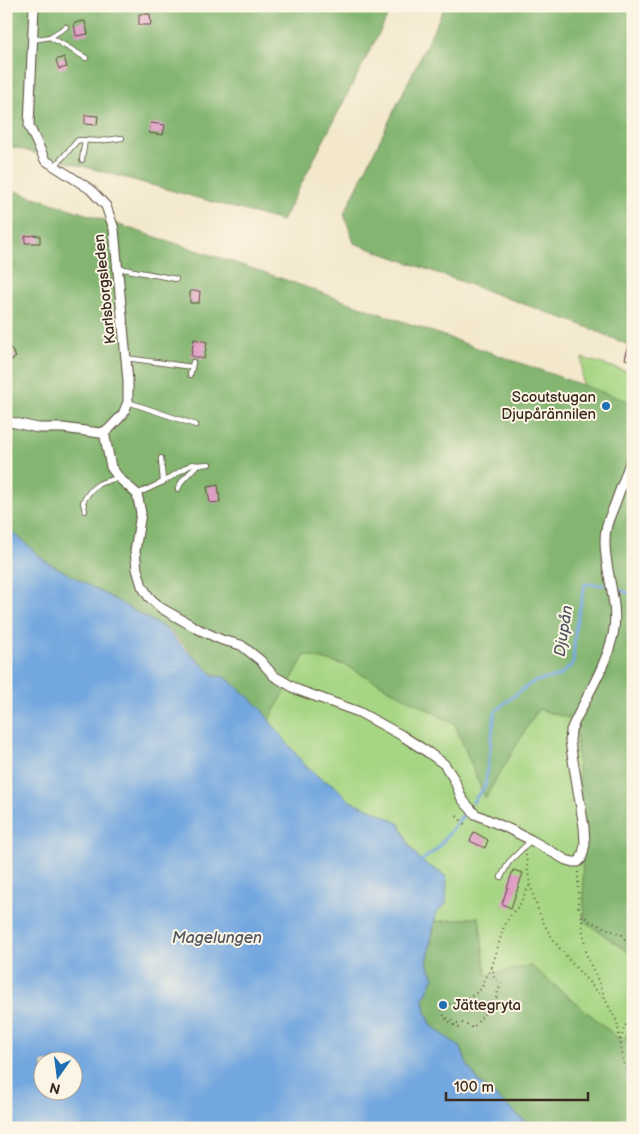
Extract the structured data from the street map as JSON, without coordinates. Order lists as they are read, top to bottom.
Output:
{
  "streets": {
    "street": ["Karlsborgsleden"]
  },
  "water": ["Djupån", "Magelungen"],
  "places": ["Scoutstugan Djupårännilen", "Jättegryta"],
  "scale_bar": "100 m",
  "north": "bottom"
}
